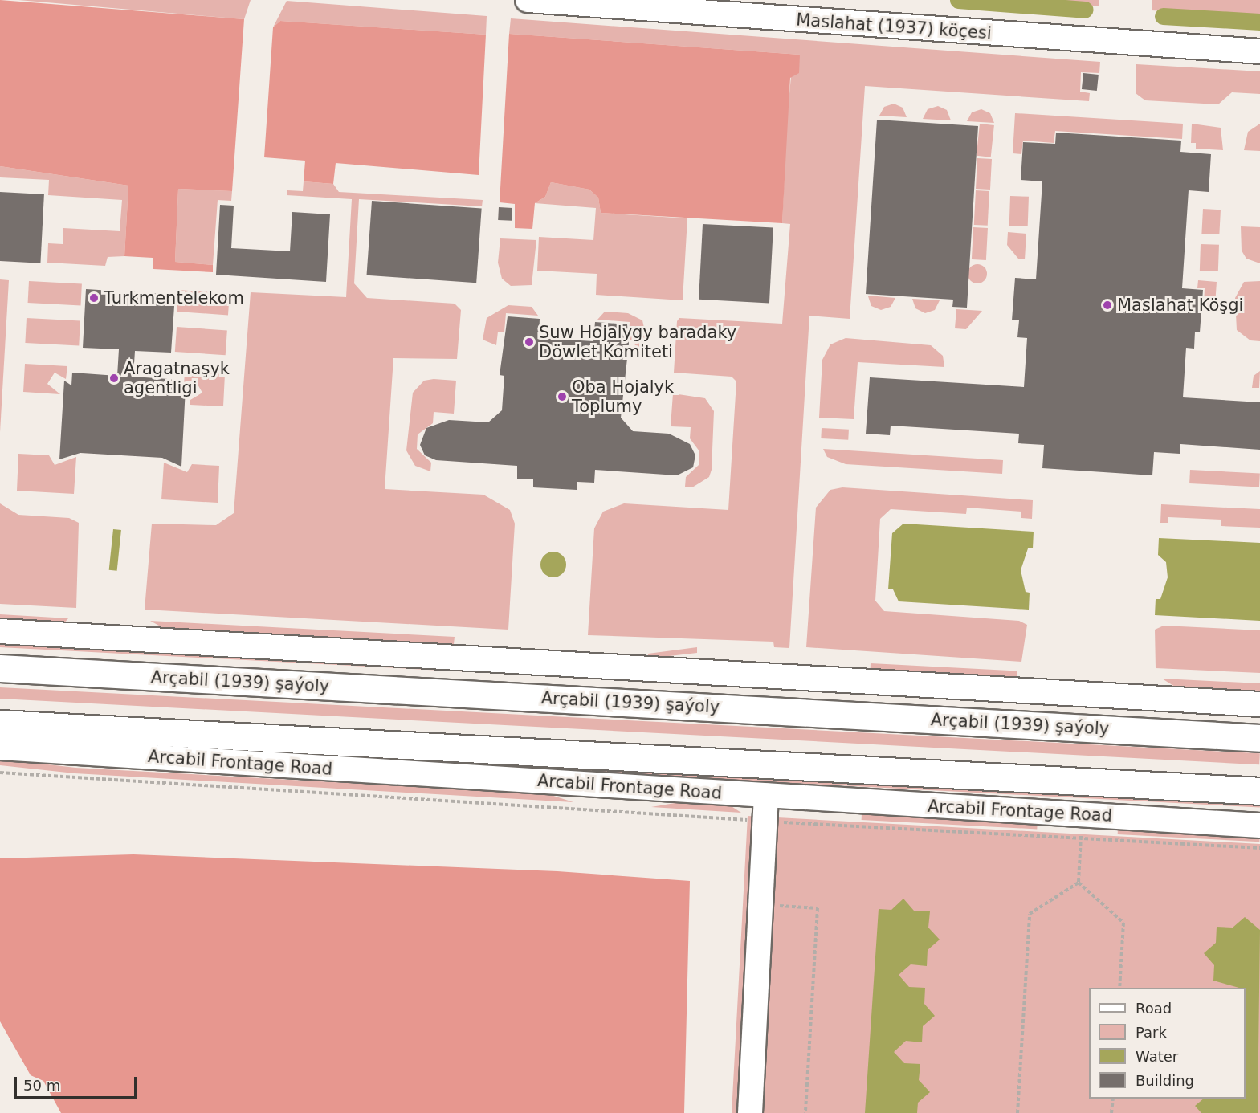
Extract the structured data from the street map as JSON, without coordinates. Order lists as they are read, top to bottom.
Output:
{
  "streets": {
    "main road": ["Arçabil (1939) şaýoly"],
    "street": ["Maslahat (1937) köçesi", "Arcabil Frontage Road"]
  },
  "places": [
    "Turkmentelekom",
    "Maslahat Köşgi",
    "Suw Hojalygy baradaky Döwlet Komiteti",
    "Aragatnaşyk agentligi",
    "Oba Hojalyk Toplumy"
  ],
  "legend": [
    "Road",
    "Park",
    "Water",
    "Building"
  ],
  "scale_bar": "50 m"
}
